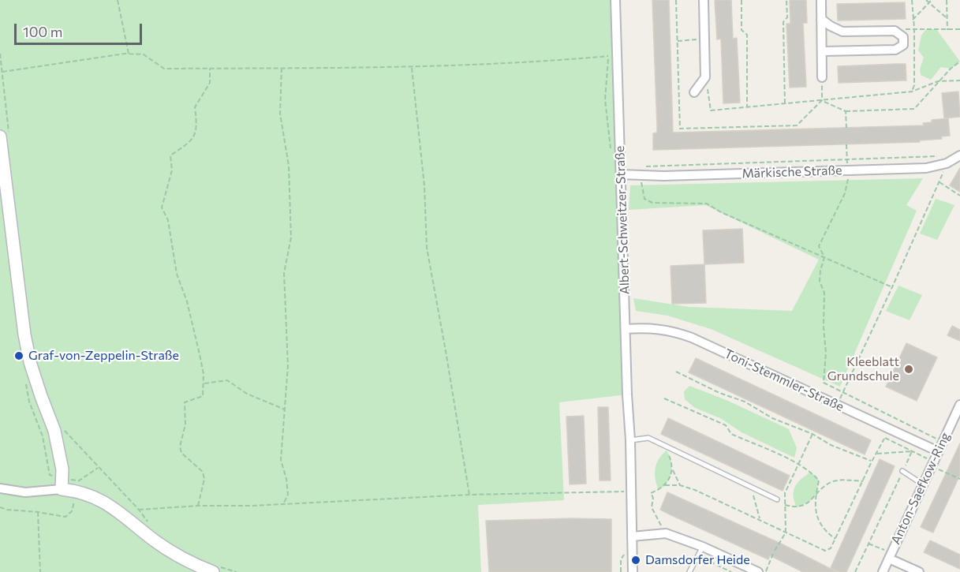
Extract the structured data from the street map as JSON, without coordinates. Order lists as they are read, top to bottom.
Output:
{
  "streets": {
    "street": [
      "Märkische Straße",
      "Albert-Schweitzer-Straße",
      "Toni-Stemmler-Straße",
      "Anton-Saefkow-Ring"
    ]
  },
  "crossings": [
    ["Märkische Straße", "Albert-Schweitzer-Straße"],
    ["Albert-Schweitzer-Straße", "Toni-Stemmler-Straße"],
    ["Toni-Stemmler-Straße", "Anton-Saefkow-Ring"]
  ],
  "places": ["Graf-von-Zeppelin-Straße", "Kleeblatt Grundschule", "Damsdorfer Heide"],
  "scale_bar": "100 m"
}
